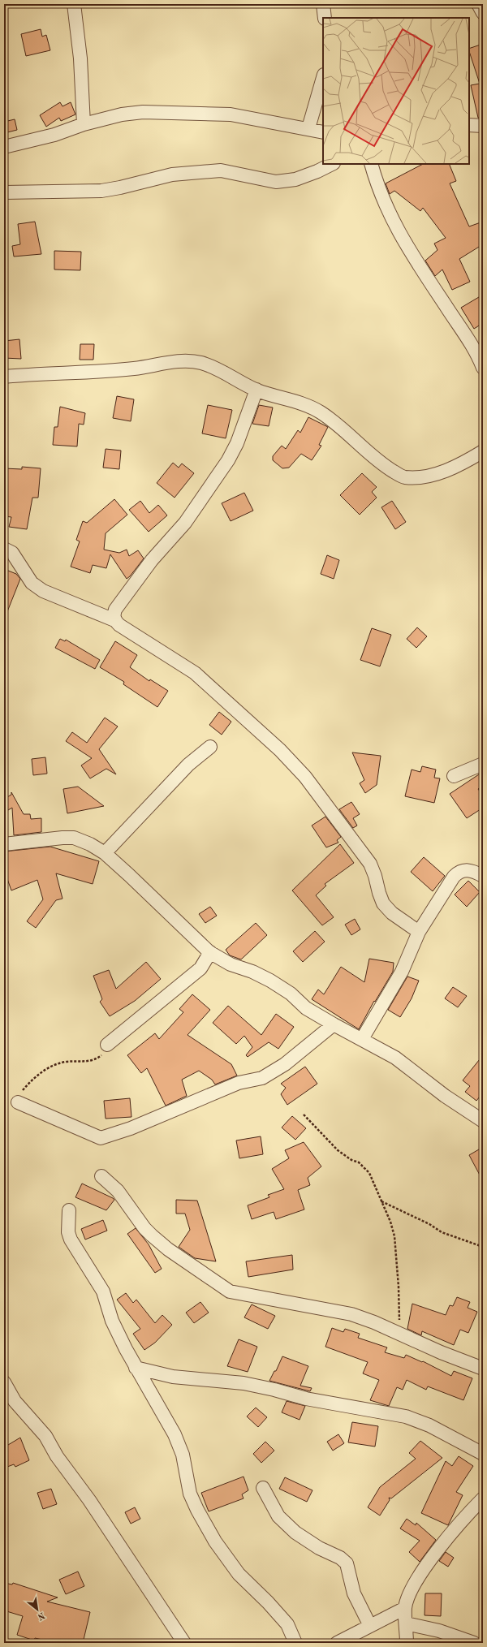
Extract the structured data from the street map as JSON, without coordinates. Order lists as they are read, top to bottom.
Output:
{
  "north": "bottom right"
}
